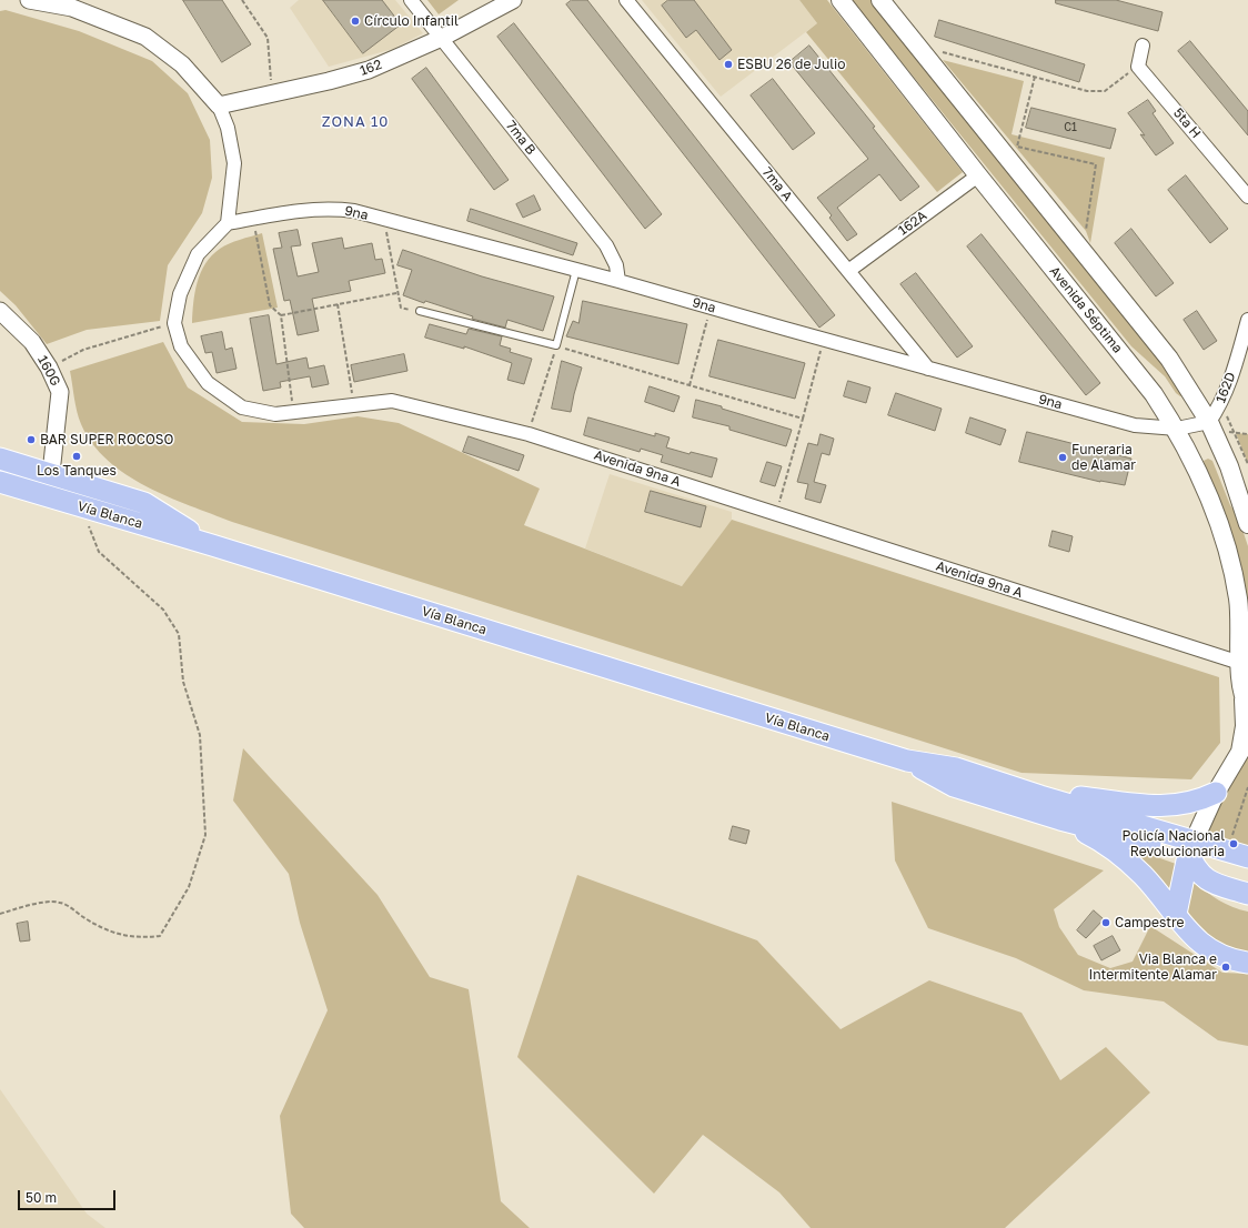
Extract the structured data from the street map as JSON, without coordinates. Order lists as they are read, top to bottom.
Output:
{
  "streets": {
    "highway": ["Vía Blanca"],
    "main road": ["Avenida Séptima"],
    "street": [
      "162",
      "5ta H",
      "7ma B",
      "7ma A",
      "9na",
      "162A",
      "160G",
      "162D",
      "Avenida 9na A"
    ]
  },
  "crossings": [
    ["162", "7ma B"],
    ["7ma B", "9na"],
    ["7ma A", "9na"],
    ["7ma A", "162A"],
    ["9na", "Avenida Séptima"],
    ["9na", "Avenida 9na A"],
    ["162A", "Avenida Séptima"],
    ["Avenida Séptima", "Avenida 9na A"],
    ["Avenida Séptima", "Vía Blanca"]
  ],
  "districts": ["ZONA 10"],
  "places": [
    "Círculo Infantil",
    "ESBU 26 de Julio",
    "BAR SUPER ROCOSO",
    "Los Tanques",
    "Funeraria de Alamar",
    "Policía Nacional Revolucionaria",
    "Campestre",
    "Via Blanca e Intermitente Alamar"
  ],
  "house_numbers": ["C1"],
  "scale_bar": "50 m"
}
